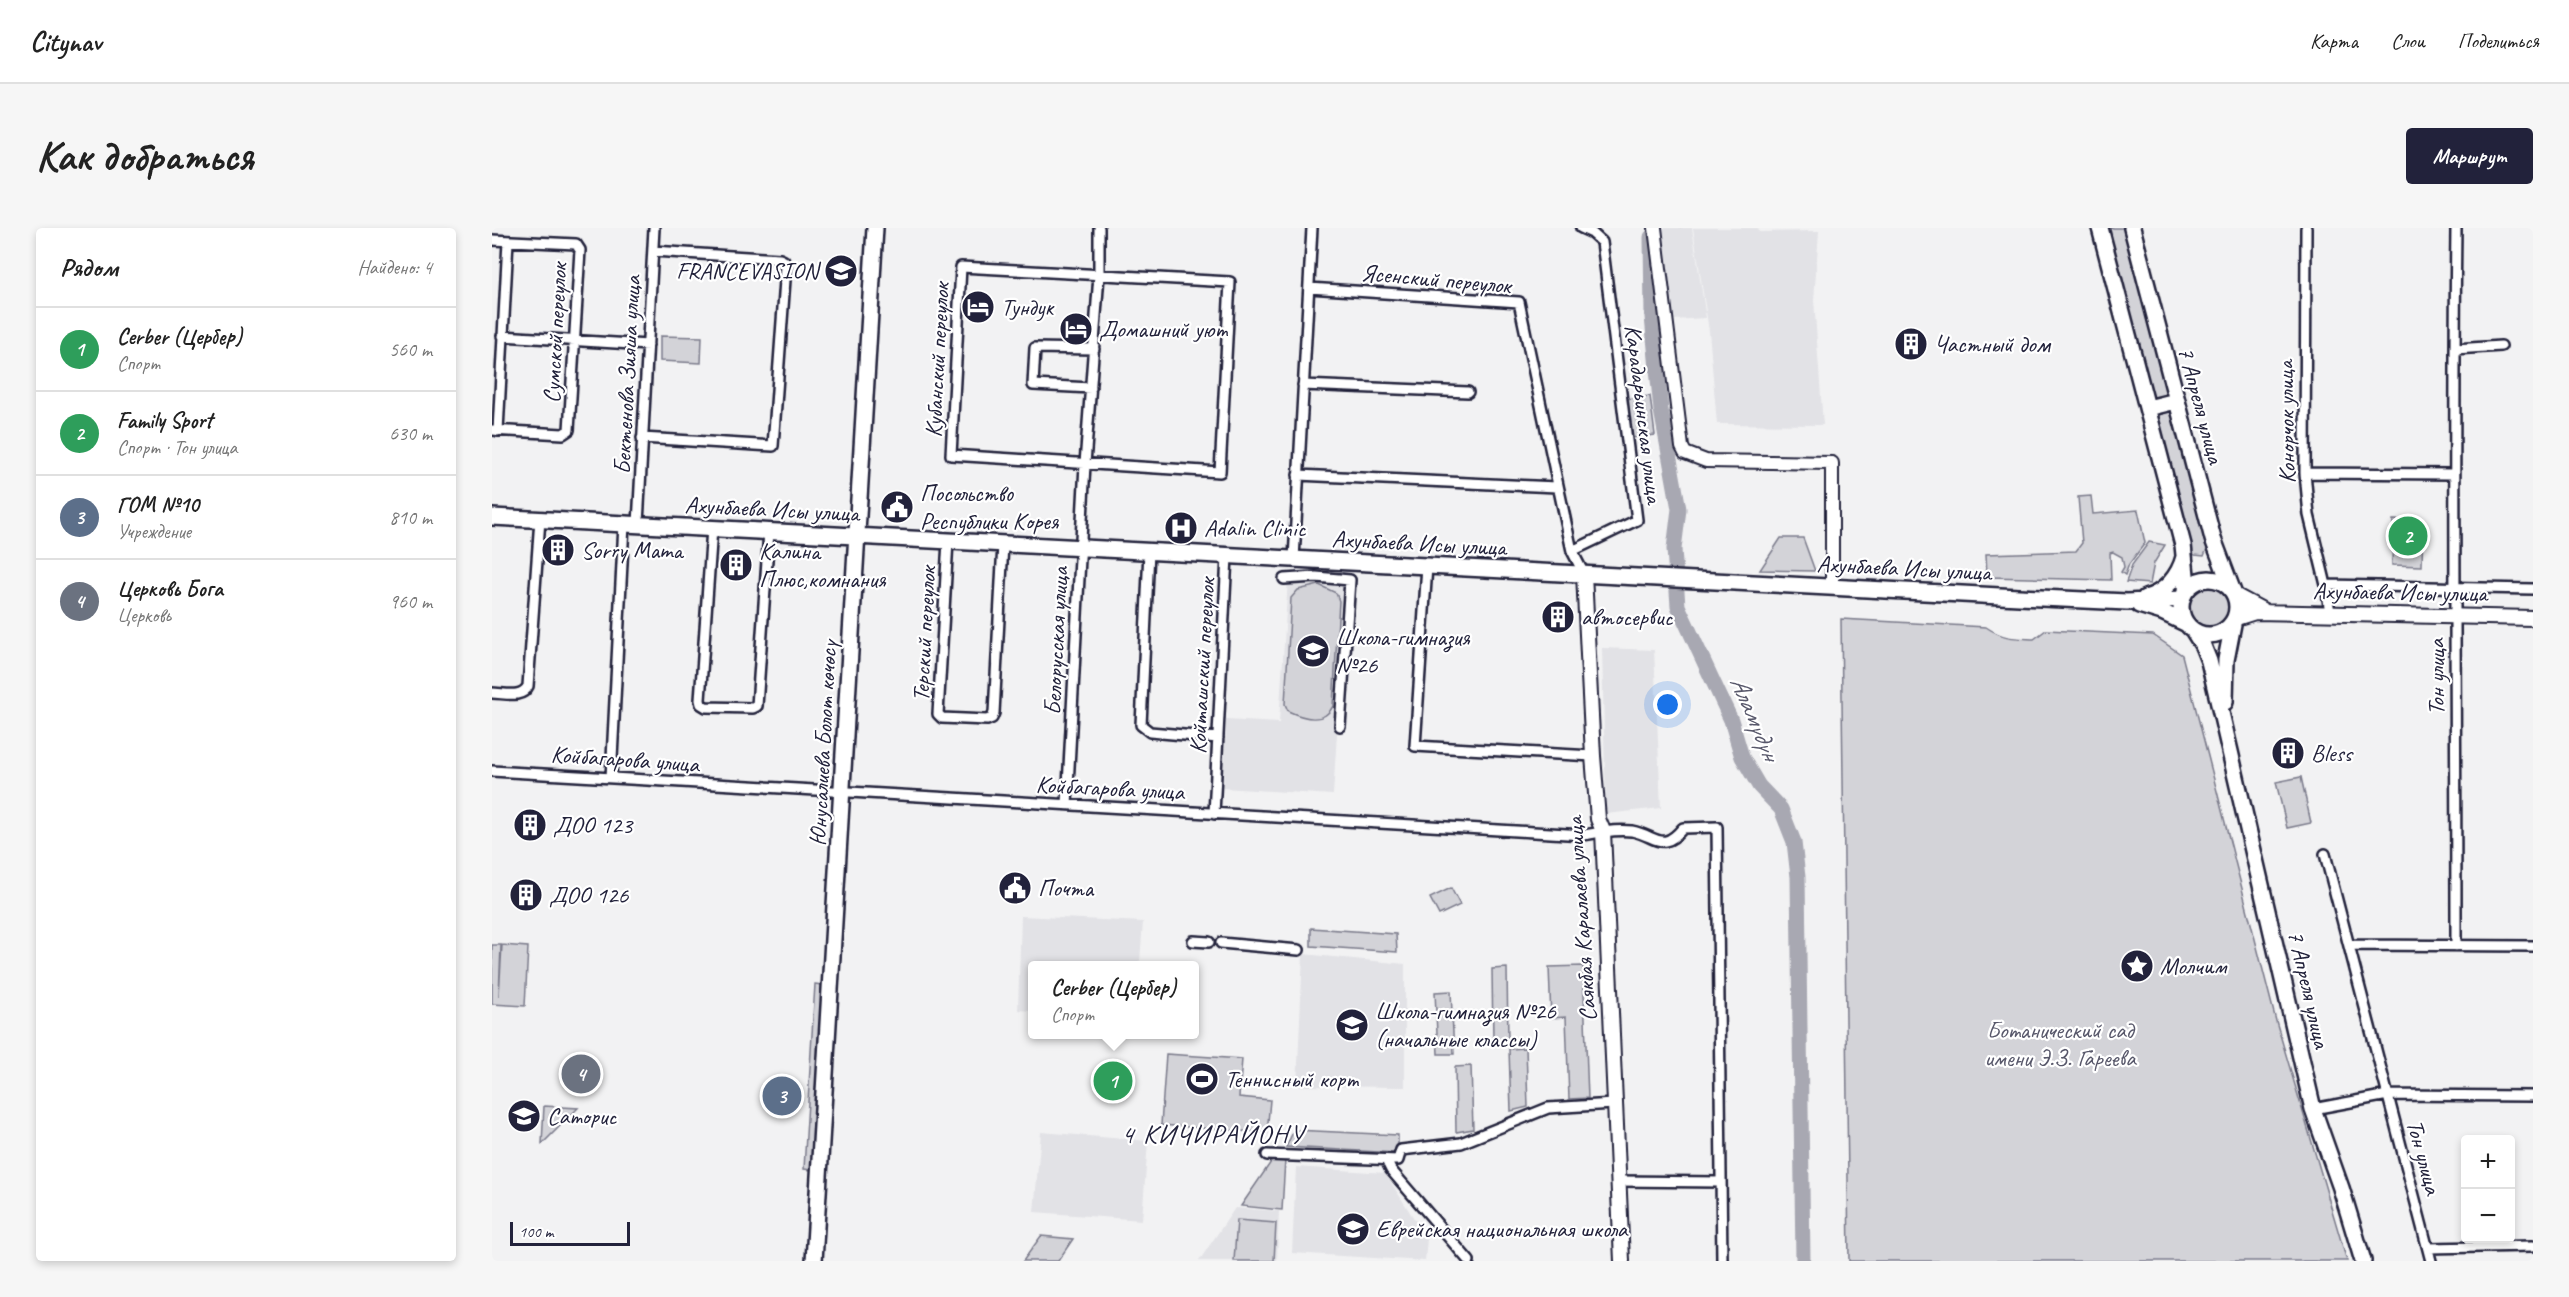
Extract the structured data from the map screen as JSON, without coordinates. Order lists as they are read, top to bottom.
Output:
{
  "streets": {
    "main road": [
      "7 Апреля улица",
      "Ахунбаева Исы улица",
      "Юнусалиева Болот көчөсү",
      "Саякбая Каралаева улица"
    ],
    "street": [
      "Ясенский переулок",
      "Сумской переулок",
      "Кубанский переулок",
      "Бектенова Зияша улица",
      "Карадарьинская улица",
      "Конорчок улица",
      "Терский переулок",
      "Белорусская улица",
      "Койташский переулок",
      "Тон улица",
      "Койбагарова улица"
    ]
  },
  "crossings": [
    ["Ясенский переулок", "Карадарьинская улица"],
    ["Кубанский переулок", "Белорусская улица"],
    ["Бектенова Зияша улица", "Ахунбаева Исы улица"],
    ["Бектенова Зияша улица", "Койбагарова улица"],
    ["7 Апреля улица", "Ахунбаева Исы улица"],
    ["Конорчок улица", "Ахунбаева Исы улица"],
    ["Ахунбаева Исы улица", "Терский переулок"],
    ["Ахунбаева Исы улица", "Белорусская улица"],
    ["Ахунбаева Исы улица", "Койташский переулок"],
    ["Ахунбаева Исы улица", "Тон улица"],
    ["Ахунбаева Исы улица", "Юнусалиева Болот көчөсү"],
    ["Ахунбаева Исы улица", "Саякбая Каралаева улица"],
    ["Белорусская улица", "Койбагарова улица"],
    ["Койташский переулок", "Койбагарова улица"],
    ["Юнусалиева Болот көчөсү", "Койбагарова улица"],
    ["Койбагарова улица", "Саякбая Каралаева улица"]
  ],
  "districts": ["4 КИЧИРАЙОНУ"],
  "water": ["Аламүдүн"],
  "parks": ["Ботанический сад имени Э.З. Гареева"],
  "places": {
    "school or university": [
      "FRANCEVASION",
      "Школа-гимназия №26",
      "Школа-гимназия №26 (начальные классы)",
      "Саторис",
      "Еврейская национальная школа"
    ],
    "hotel": ["Тундук", "Домашний уют"],
    "building": [
      "Частный дом",
      "Sorry Mama",
      "Калина Плюс,комнания",
      "автосервис",
      "Bless",
      "ДОО 123",
      "ДОО 126"
    ],
    "public building": ["Посольство Республики Корея", "Почта"],
    "hospital": ["Adalin Clinic"],
    "place": ["Молчим"],
    "sports": ["Теннисный корт"]
  },
  "scale_bar": "100 m",
  "page": {
    "header": "Citynav",
    "nav": ["Карта", "Слои", "Поделиться"],
    "buttons": "Маршрут",
    "title": "Как добраться",
    "heading": ["Рядом", "Найдено: 4"],
    "list": [
      {
        "mark": "1",
        "name": "Cerber (Цербер)",
        "note": "Спорт",
        "value": "560 m"
      },
      {
        "mark": "2",
        "name": "Family Sport",
        "note": "Спорт · Тон улица",
        "value": "630 m"
      },
      {
        "mark": "3",
        "name": "ГОМ №10",
        "note": "Учреждение",
        "value": "810 m"
      },
      {
        "mark": "4",
        "name": "Церковь Бога",
        "note": "Церковь",
        "value": "960 m"
      }
    ],
    "pins": [
      "2",
      "4",
      "1",
      "3"
    ],
    "popup": ["Cerber (Цербер)", "Спорт"],
    "map_buttons": ["+", "−"],
    "scale": "100 m"
  }
}
